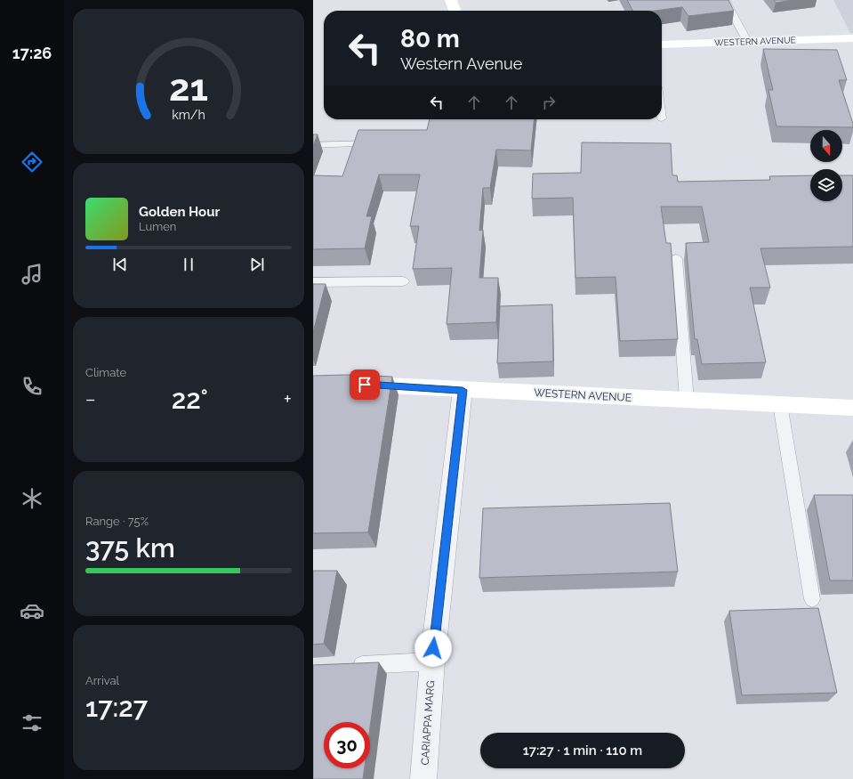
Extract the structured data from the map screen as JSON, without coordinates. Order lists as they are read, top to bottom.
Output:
{
  "streets": {
    "street": ["WESTERN AVENUE", "CARIAPPA MARG"]
  },
  "crossings": [
    ["WESTERN AVENUE", "CARIAPPA MARG"]
  ],
  "north": "bottom",
  "page": {
    "tabs": "17:26",
    "turn": ["80 m", "Western Avenue"],
    "song": ["Golden Hour", "Lumen"],
    "tile": [
      "Climate",
      ["Range · 75%", "375 km"],
      ["Arrival", "17:27"]
    ],
    "heat": ["−", "22°", "+"],
    "limit": "30",
    "trip": "17:27 · 1 min · 110 m",
    "gauge": ["21", "km/h"]
  }
}
